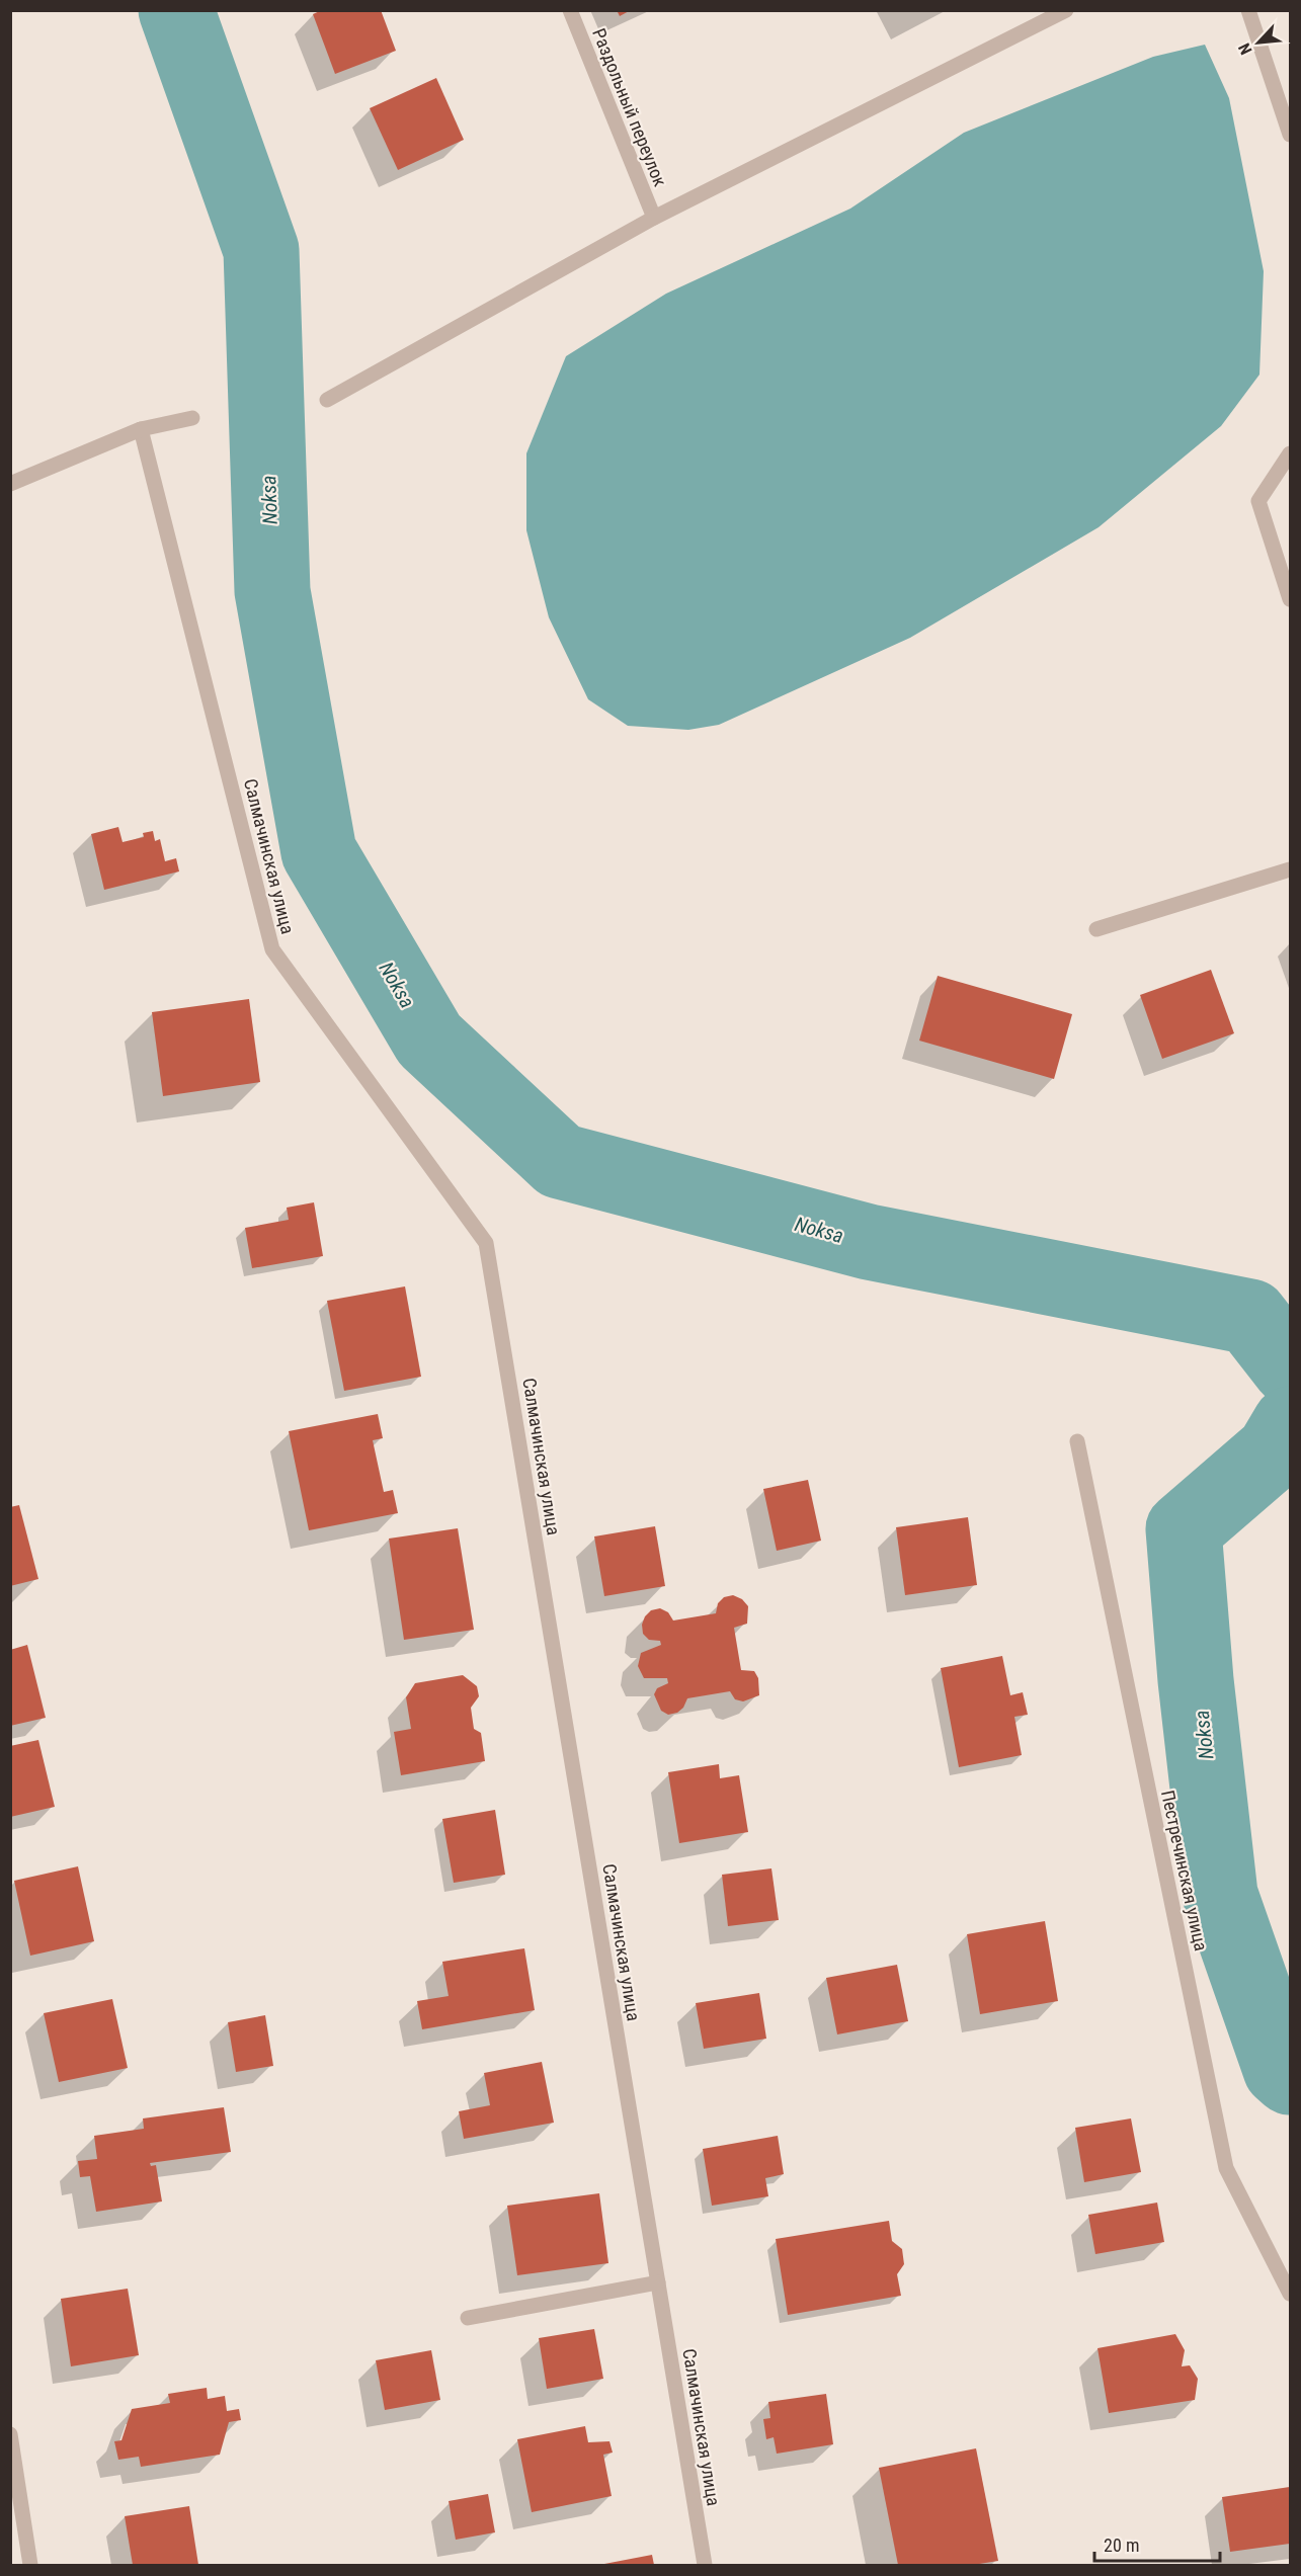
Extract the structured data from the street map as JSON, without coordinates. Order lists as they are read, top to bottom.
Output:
{
  "streets": {
    "street": ["Раздольный переулок", "Салмачинская улица", "Пестречинская улица"]
  },
  "water": ["Noksa"],
  "scale_bar": "20 m",
  "north": "bottom left"
}
